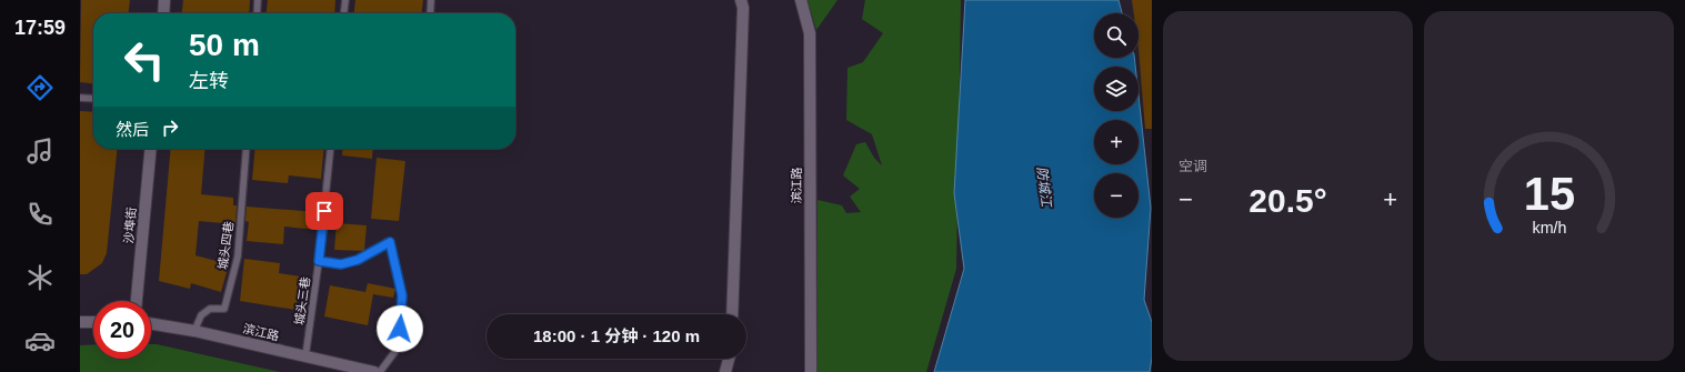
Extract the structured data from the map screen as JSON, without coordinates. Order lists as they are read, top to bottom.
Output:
{
  "streets": {
    "street": ["滨江路", "沙埠街"],
    "lane": ["城头四巷", "城头三巷"]
  },
  "crossings": [
    ["滨江路", "城头四巷"],
    ["滨江路", "城头三巷"]
  ],
  "water": ["防城江"],
  "page": {
    "tabs": "17:59",
    "tile": "空调",
    "map_buttons": ["+", "−"],
    "turn": ["50 m", "左转"],
    "then": "然后",
    "heat": ["−", "20.5°", "+"],
    "limit": "20",
    "trip": "18:00 · 1 分钟 · 120 m",
    "gauge": ["15", "km/h"]
  }
}
